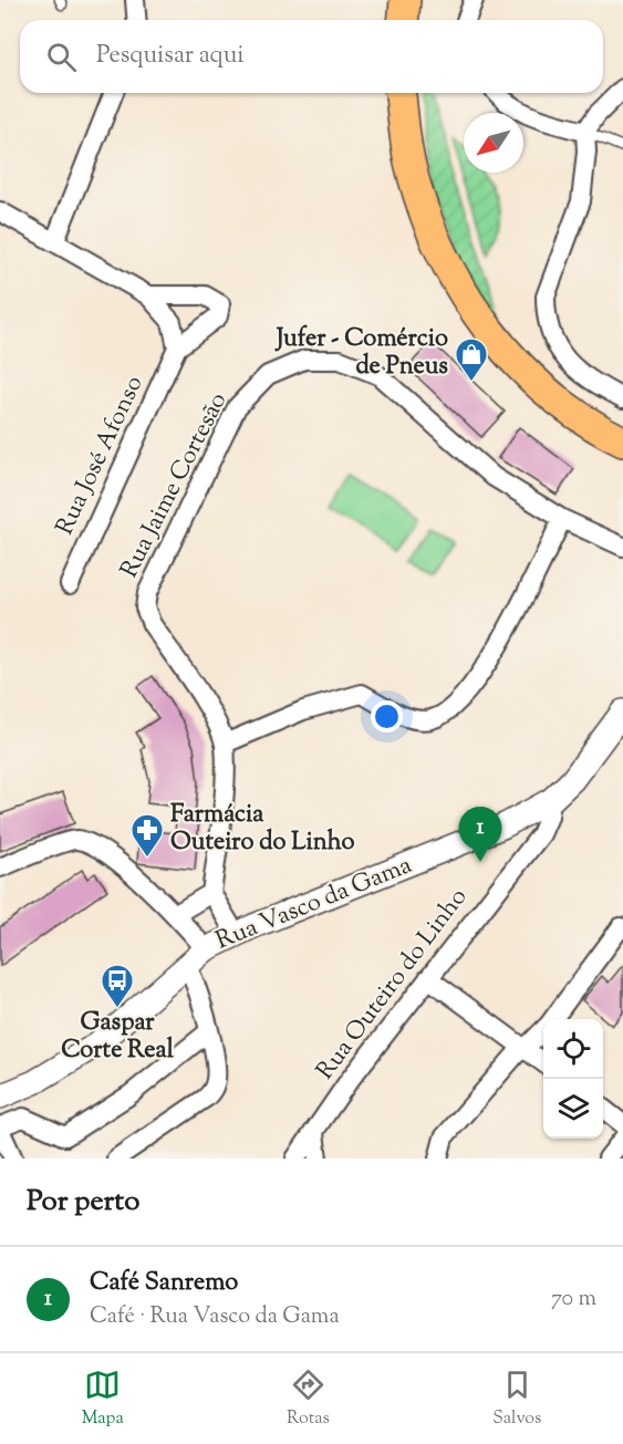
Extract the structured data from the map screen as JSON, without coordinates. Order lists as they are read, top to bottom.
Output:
{
  "streets": {
    "street": [
      "Rua José Afonso",
      "Rua Jaime Cortesão",
      "Rua Vasco da Gama",
      "Rua Outeiro do Linho"
    ]
  },
  "crossings": [
    ["Rua Vasco da Gama", "Rua Outeiro do Linho"]
  ],
  "places": {
    "shop": ["Jufer - Comércio de Pneus"],
    "pharmacy": ["Farmácia Outeiro do Linho"],
    "bus stop": ["Gaspar Corte Real"]
  },
  "north": "bottom left",
  "page": {
    "search": "Pesquisar aqui",
    "pins": "1",
    "heading": "Por perto",
    "list": [
      {
        "mark": "1",
        "name": "Café Sanremo",
        "note": "Café · Rua Vasco da Gama",
        "value": "70 m"
      }
    ],
    "nav": ["Mapa", "Rotas", "Salvos"]
  }
}
